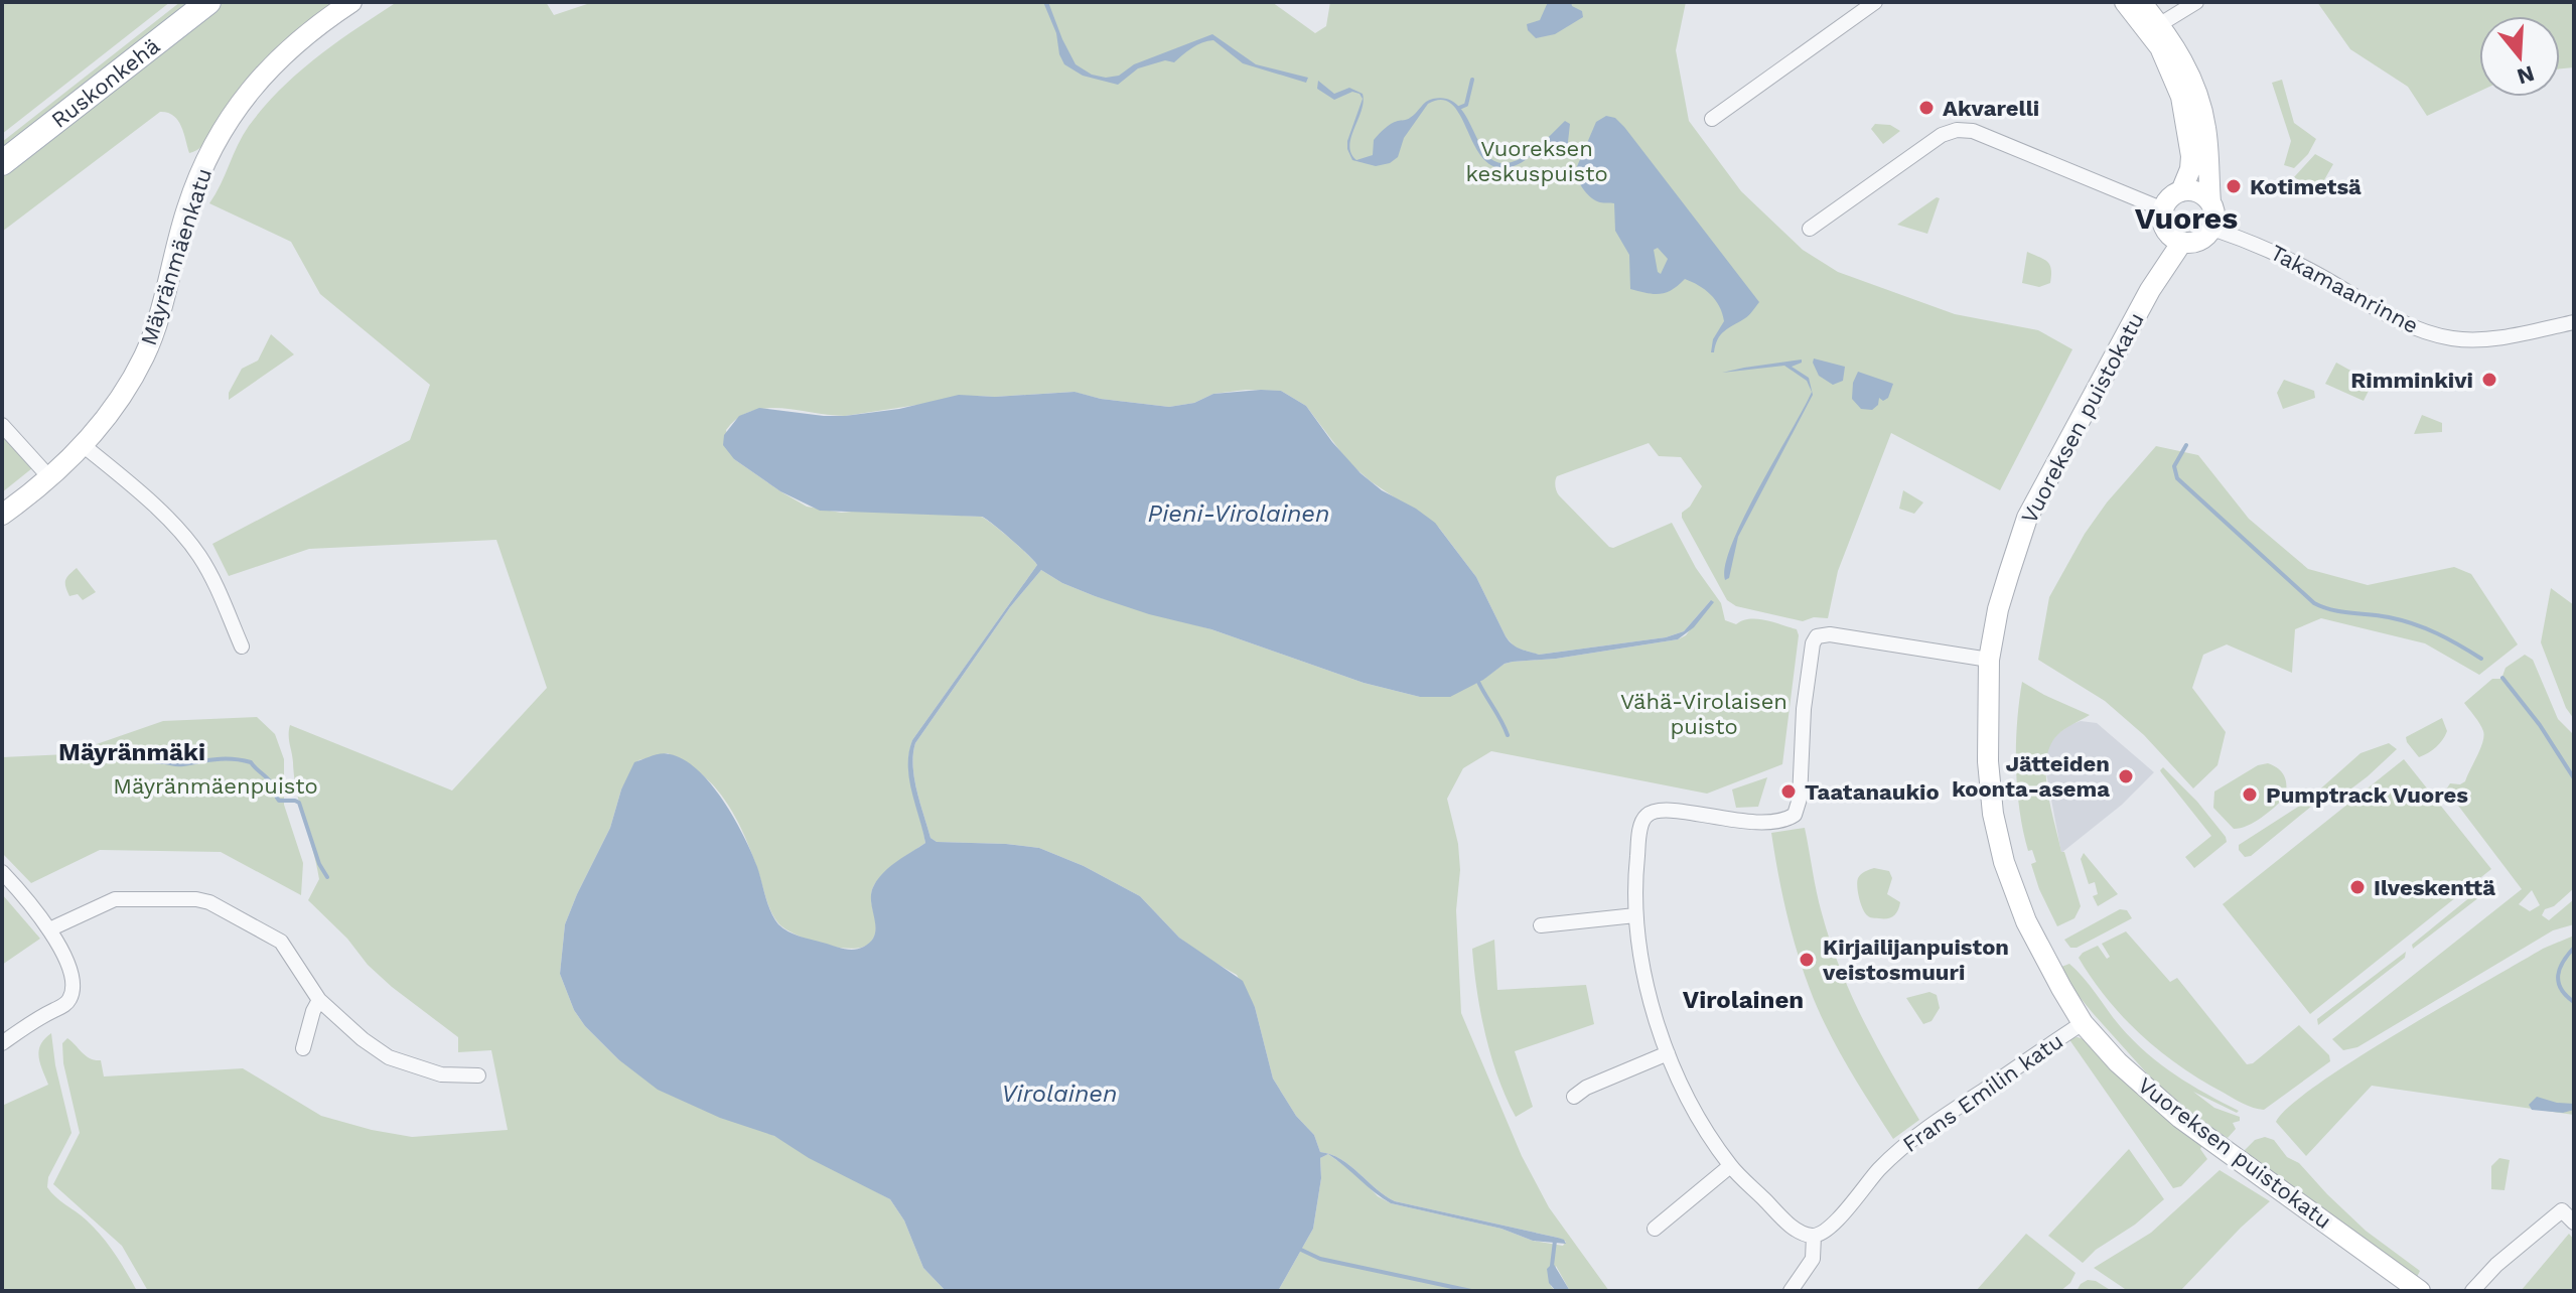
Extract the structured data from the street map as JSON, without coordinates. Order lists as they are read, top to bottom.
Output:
{
  "streets": {
    "main road": ["Ruskonkehä", "Mäyränmäenkatu", "Vuoreksen puistokatu"],
    "street": ["Takamaanrinne", "Frans Emilin katu"]
  },
  "crossings": [
    ["Takamaanrinne", "Vuoreksen puistokatu"],
    ["Vuoreksen puistokatu", "Frans Emilin katu"]
  ],
  "districts": ["Vuores", "Mäyränmäki", "Virolainen"],
  "water": ["Pieni-Virolainen", "Virolainen"],
  "parks": ["Vuoreksen keskuspuisto", "Vähä-Virolaisen puisto", "Mäyränmäenpuisto"],
  "places": [
    "Akvarelli",
    "Kotimetsä",
    "Rimminkivi",
    "Jätteiden koonta-asema",
    "Taatanaukio",
    "Pumptrack Vuores",
    "Ilveskenttä",
    "Kirjailijanpuiston veistosmuuri"
  ],
  "north": "bottom"
}
